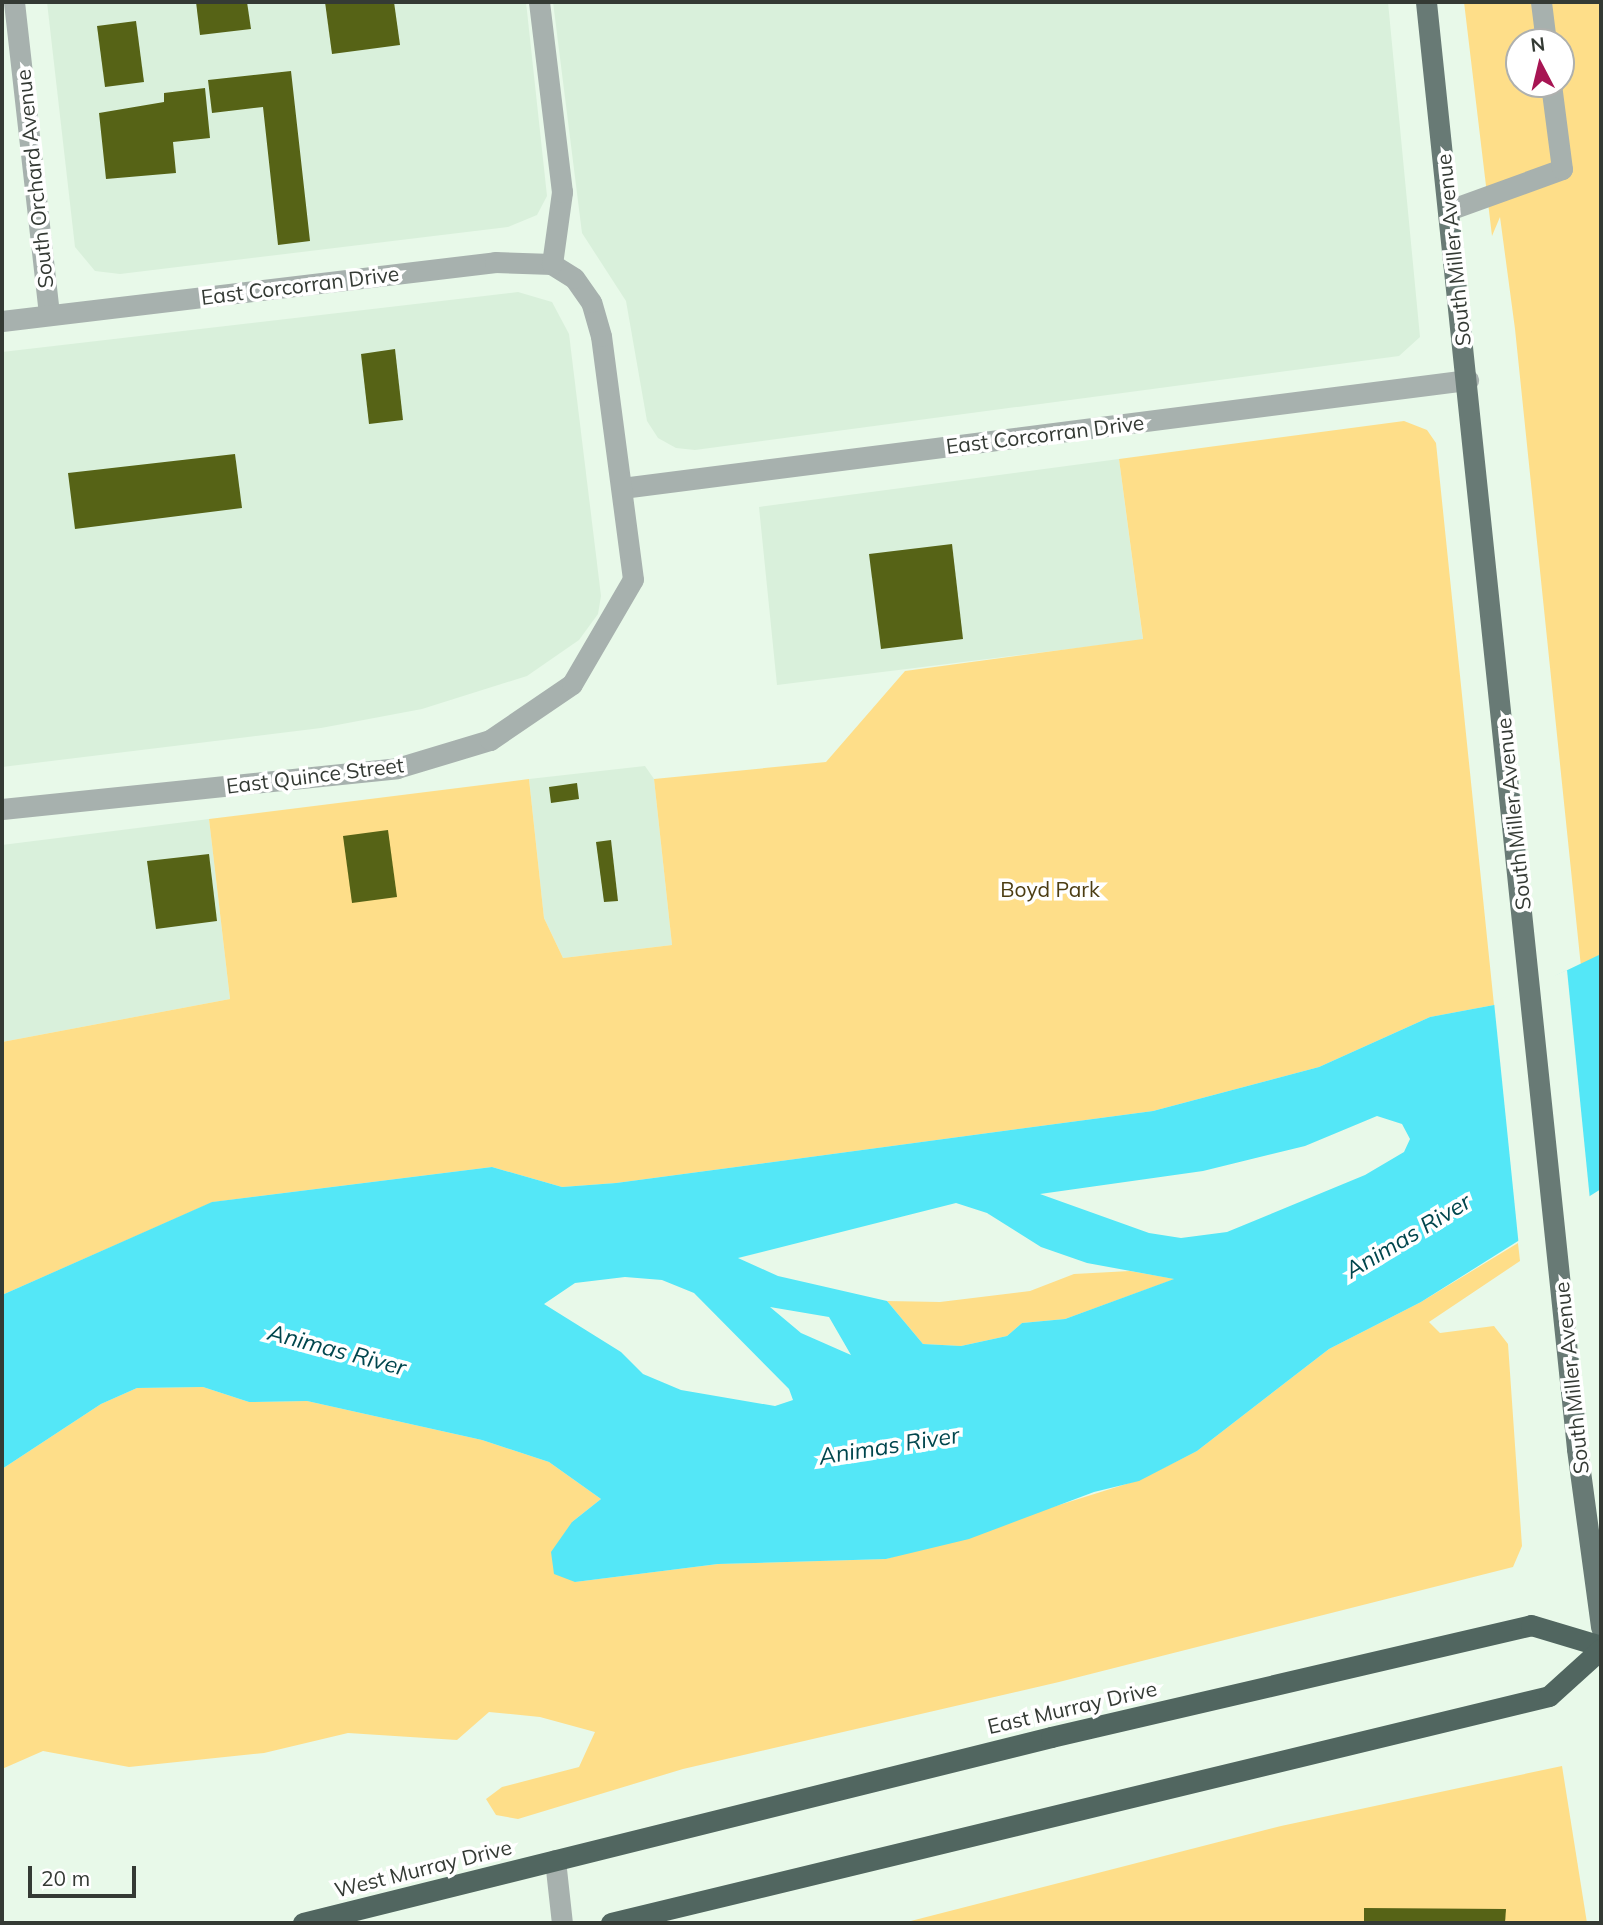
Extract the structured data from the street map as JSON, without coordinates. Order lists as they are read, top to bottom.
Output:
{
  "streets": {
    "highway": ["East Murray Drive", "West Murray Drive"],
    "main road": ["South Miller Avenue"],
    "street": ["South Orchard Avenue", "East Corcorran Drive", "East Quince Street"]
  },
  "crossings": [
    ["South Orchard Avenue", "East Corcorran Drive"],
    ["South Miller Avenue", "East Corcorran Drive"],
    ["East Corcorran Drive", "East Quince Street"],
    ["East Murray Drive", "West Murray Drive"]
  ],
  "water": ["Animas River"],
  "parks": ["Boyd Park"],
  "scale_bar": "20 m",
  "north": "top"
}
